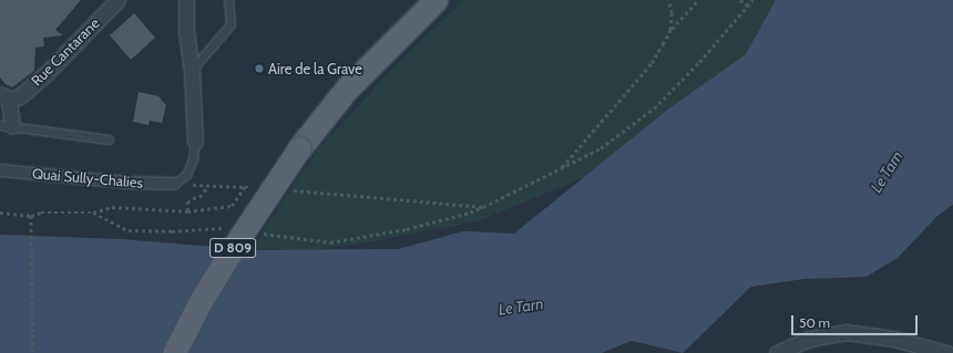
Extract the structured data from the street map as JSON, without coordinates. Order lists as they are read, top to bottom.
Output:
{
  "streets": {
    "main road": ["D 809"],
    "street": ["Rue Cantarane", "Quai Sully-Chalies"]
  },
  "water": ["Le Tarn"],
  "places": ["Aire de la Grave"],
  "scale_bar": "50 m"
}
